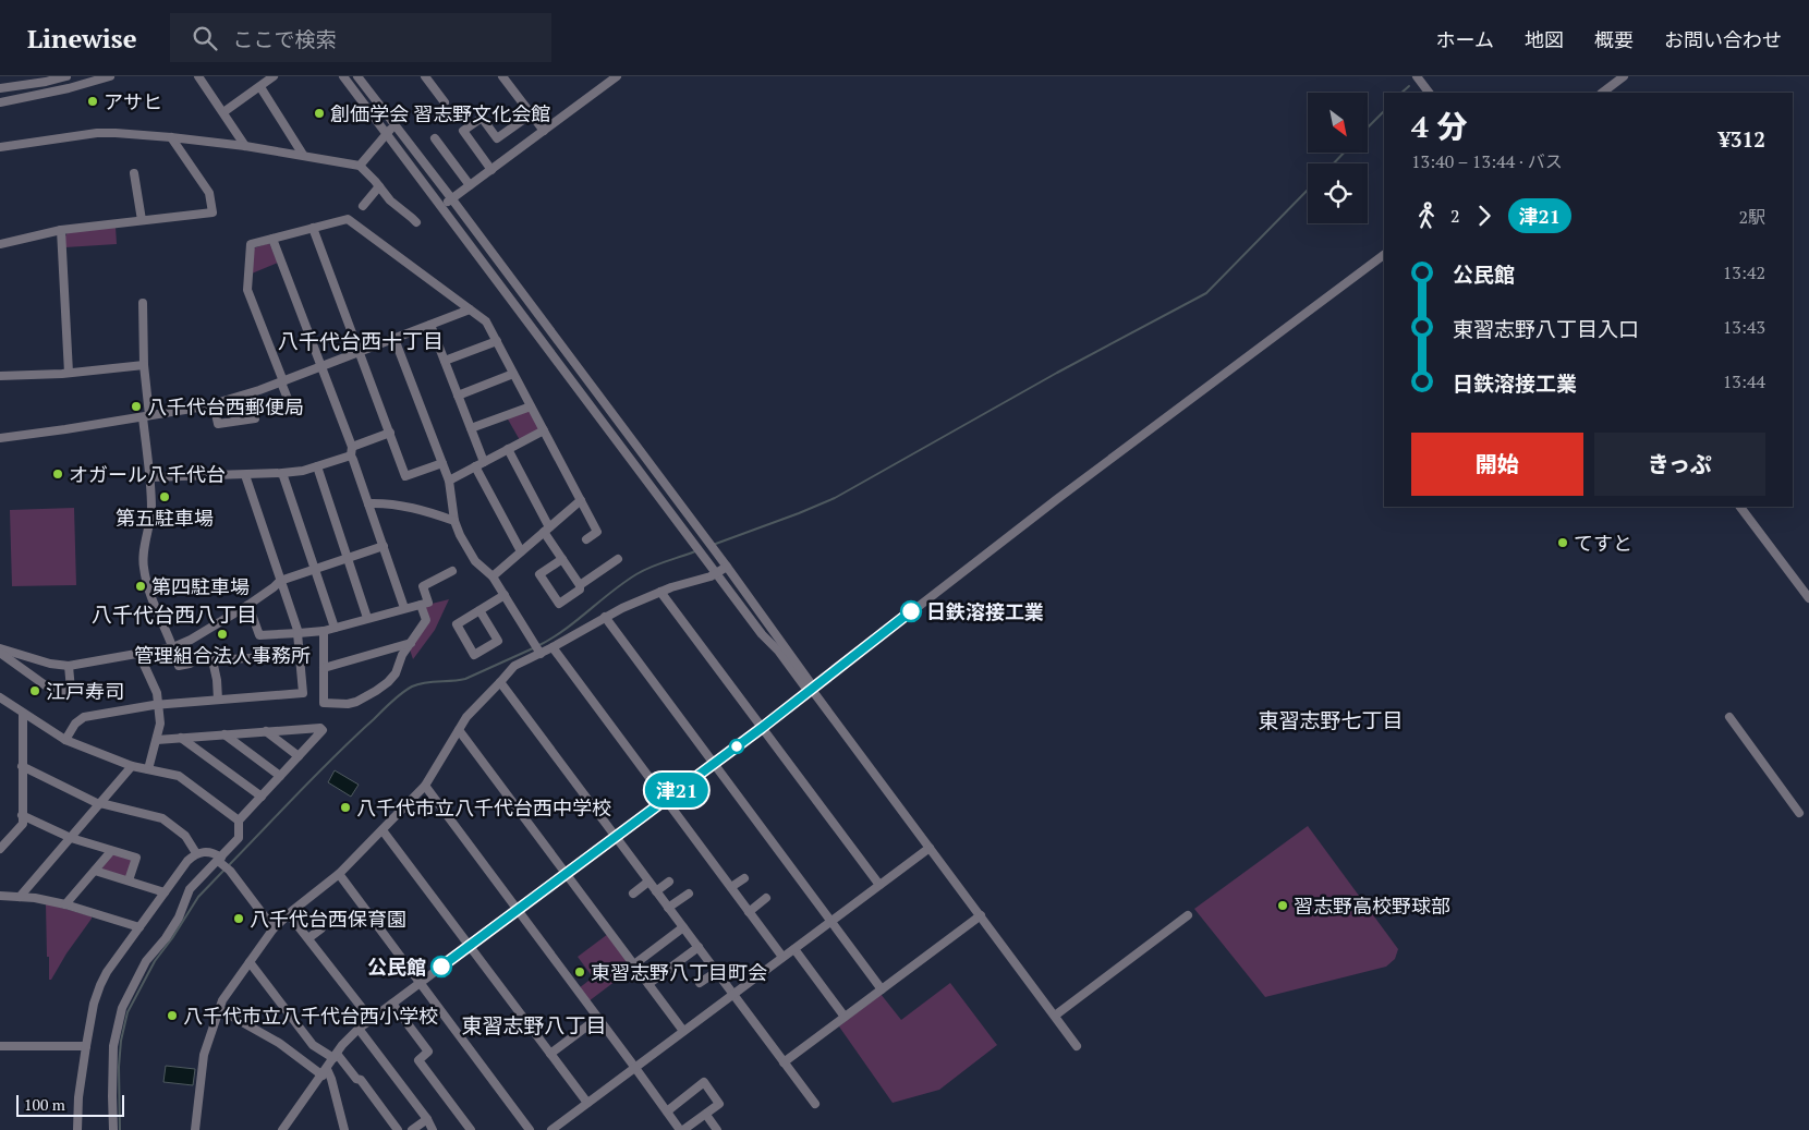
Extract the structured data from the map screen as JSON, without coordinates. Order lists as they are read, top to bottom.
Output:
{
  "districts": [
    "八千代台西十丁目",
    "八千代台西八丁目",
    "東習志野七丁目",
    "東習志野八丁目"
  ],
  "places": [
    "アサヒ",
    "創価学会 習志野文化会館",
    "八千代台西郵便局",
    "オガール八千代台",
    "第五駐車場",
    "てすと",
    "第四駐車場",
    "日鉄溶接工業",
    "管理組合法人事務所",
    "江戸寿司",
    "八千代市立八千代台西中学校",
    "習志野高校野球部",
    "八千代台西保育園",
    "公民館",
    "東習志野八丁目町会",
    "八千代市立八千代台西小学校"
  ],
  "lines": ["bus line 津21"],
  "scale_bar": "100 m",
  "north": "bottom right",
  "page": {
    "header": "Linewise",
    "search": "ここで検索",
    "nav": [
      "ホーム",
      "地図",
      "概要",
      "お問い合わせ"
    ],
    "on_map": "津21",
    "heading": ["4 分", "13:40 – 13:44 · バス", "¥312"],
    "legs": ["2", "津21", "2駅"],
    "list": [
      {
        "name": "公民館",
        "value": "13:42"
      },
      {
        "name": "東習志野八丁目入口",
        "value": "13:43"
      },
      {
        "name": "日鉄溶接工業",
        "value": "13:44"
      }
    ],
    "buttons": ["開始", "きっぷ"],
    "scale": "100 m"
  }
}
